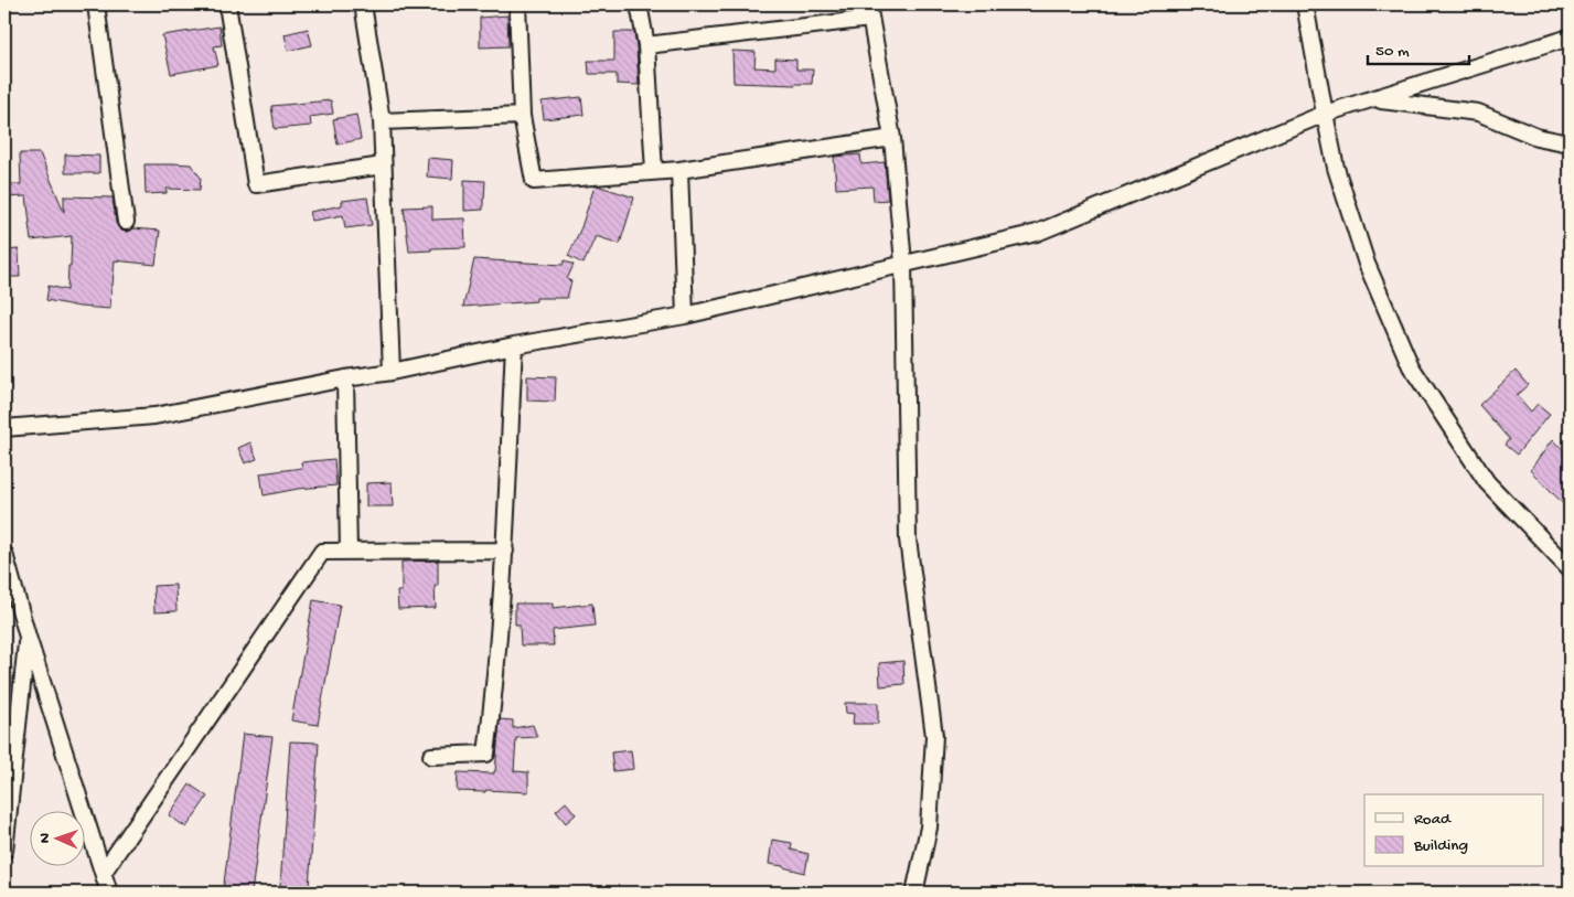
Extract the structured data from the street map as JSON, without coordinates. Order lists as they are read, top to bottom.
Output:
{
  "legend": ["Road", "Building"],
  "scale_bar": "50 m",
  "north": "left"
}
